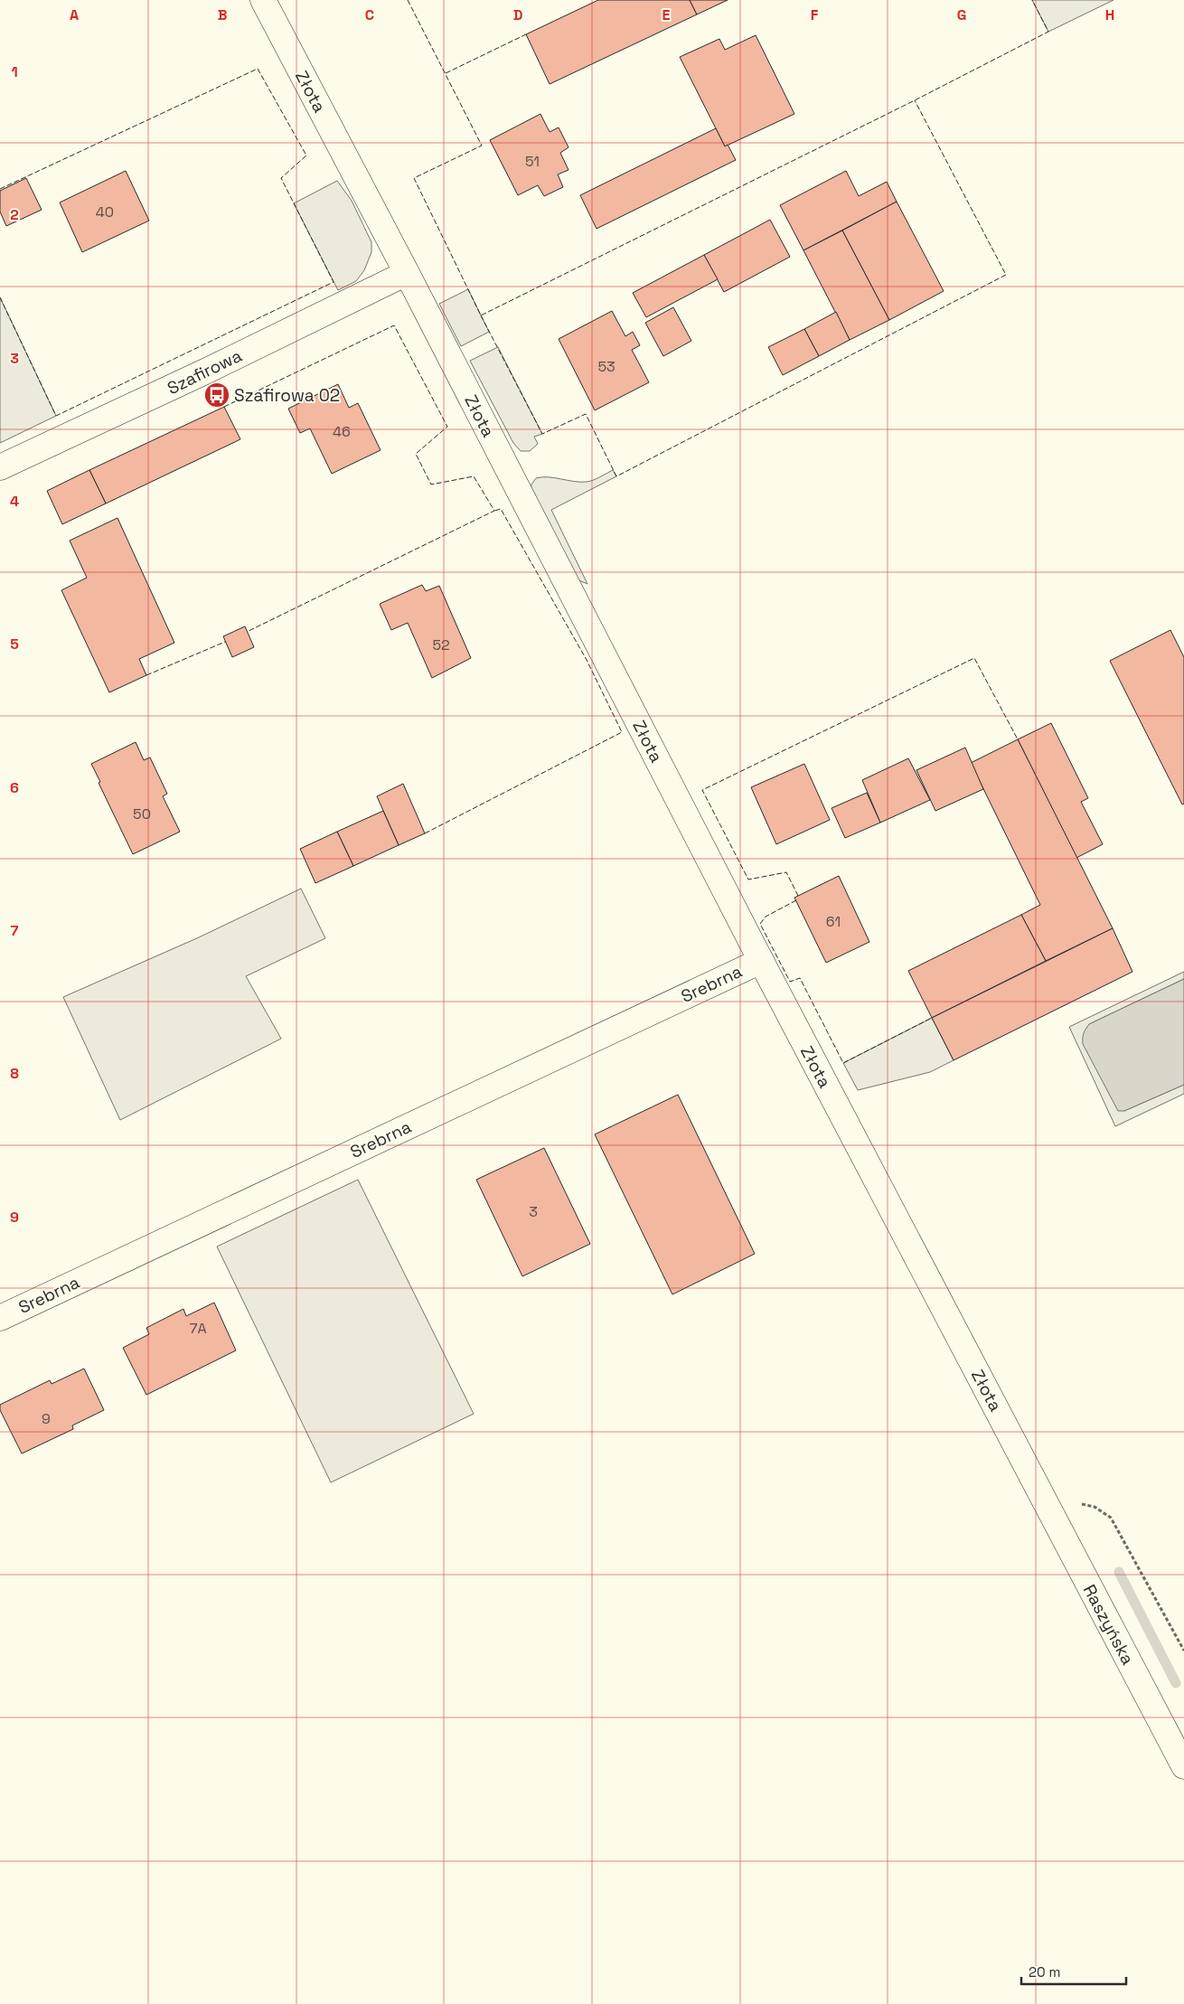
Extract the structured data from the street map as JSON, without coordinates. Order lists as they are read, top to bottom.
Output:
{
  "streets": {
    "street": [
      "Złota",
      "Szafirowa",
      "Srebrna",
      "Raszyńska"
    ]
  },
  "crossings": [
    ["Złota", "Szafirowa"],
    ["Złota", "Srebrna"],
    ["Złota", "Raszyńska"]
  ],
  "places": {
    "bus stop": ["Szafirowa 02"]
  },
  "house_numbers": [
    "51",
    "40",
    "53",
    "46",
    "52",
    "50",
    "61",
    "3",
    "7A",
    "9"
  ],
  "scale_bar": "20 m",
  "grid": {
    "columns": [
      "A",
      "B",
      "C",
      "D",
      "E",
      "F",
      "G",
      "H"
    ],
    "rows": [
      "1",
      "2",
      "3",
      "4",
      "5",
      "6",
      "7",
      "8",
      "9"
    ]
  }
}
